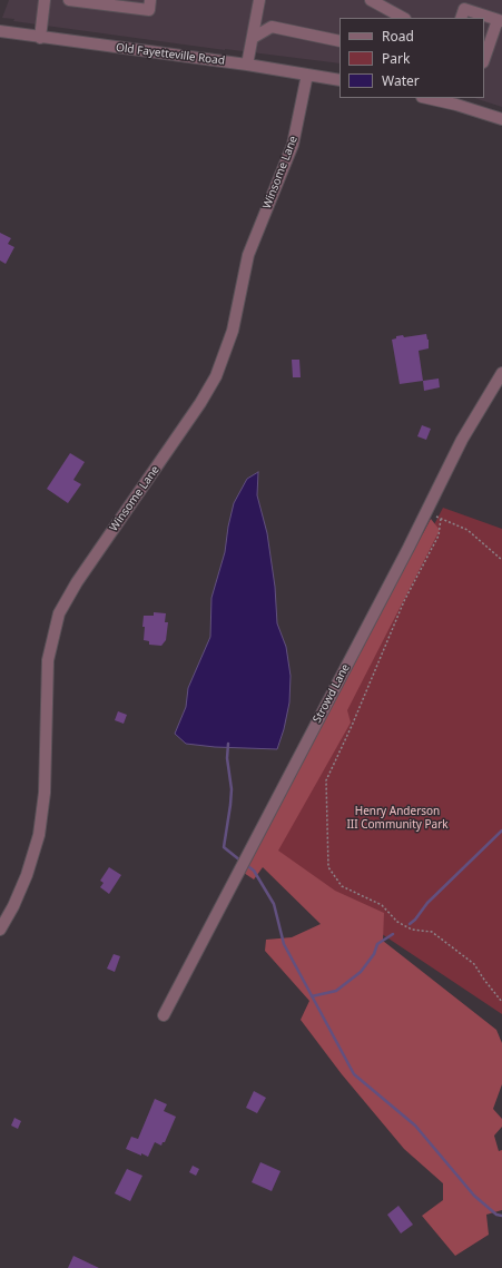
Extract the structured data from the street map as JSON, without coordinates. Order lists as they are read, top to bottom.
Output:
{
  "streets": {
    "street": ["Old Fayetteville Road", "Winsome Lane", "Strowd Lane"]
  },
  "crossings": [
    ["Old Fayetteville Road", "Winsome Lane"]
  ],
  "parks": ["Henry Anderson III Community Park"],
  "legend": ["Road", "Park", "Water"]
}
